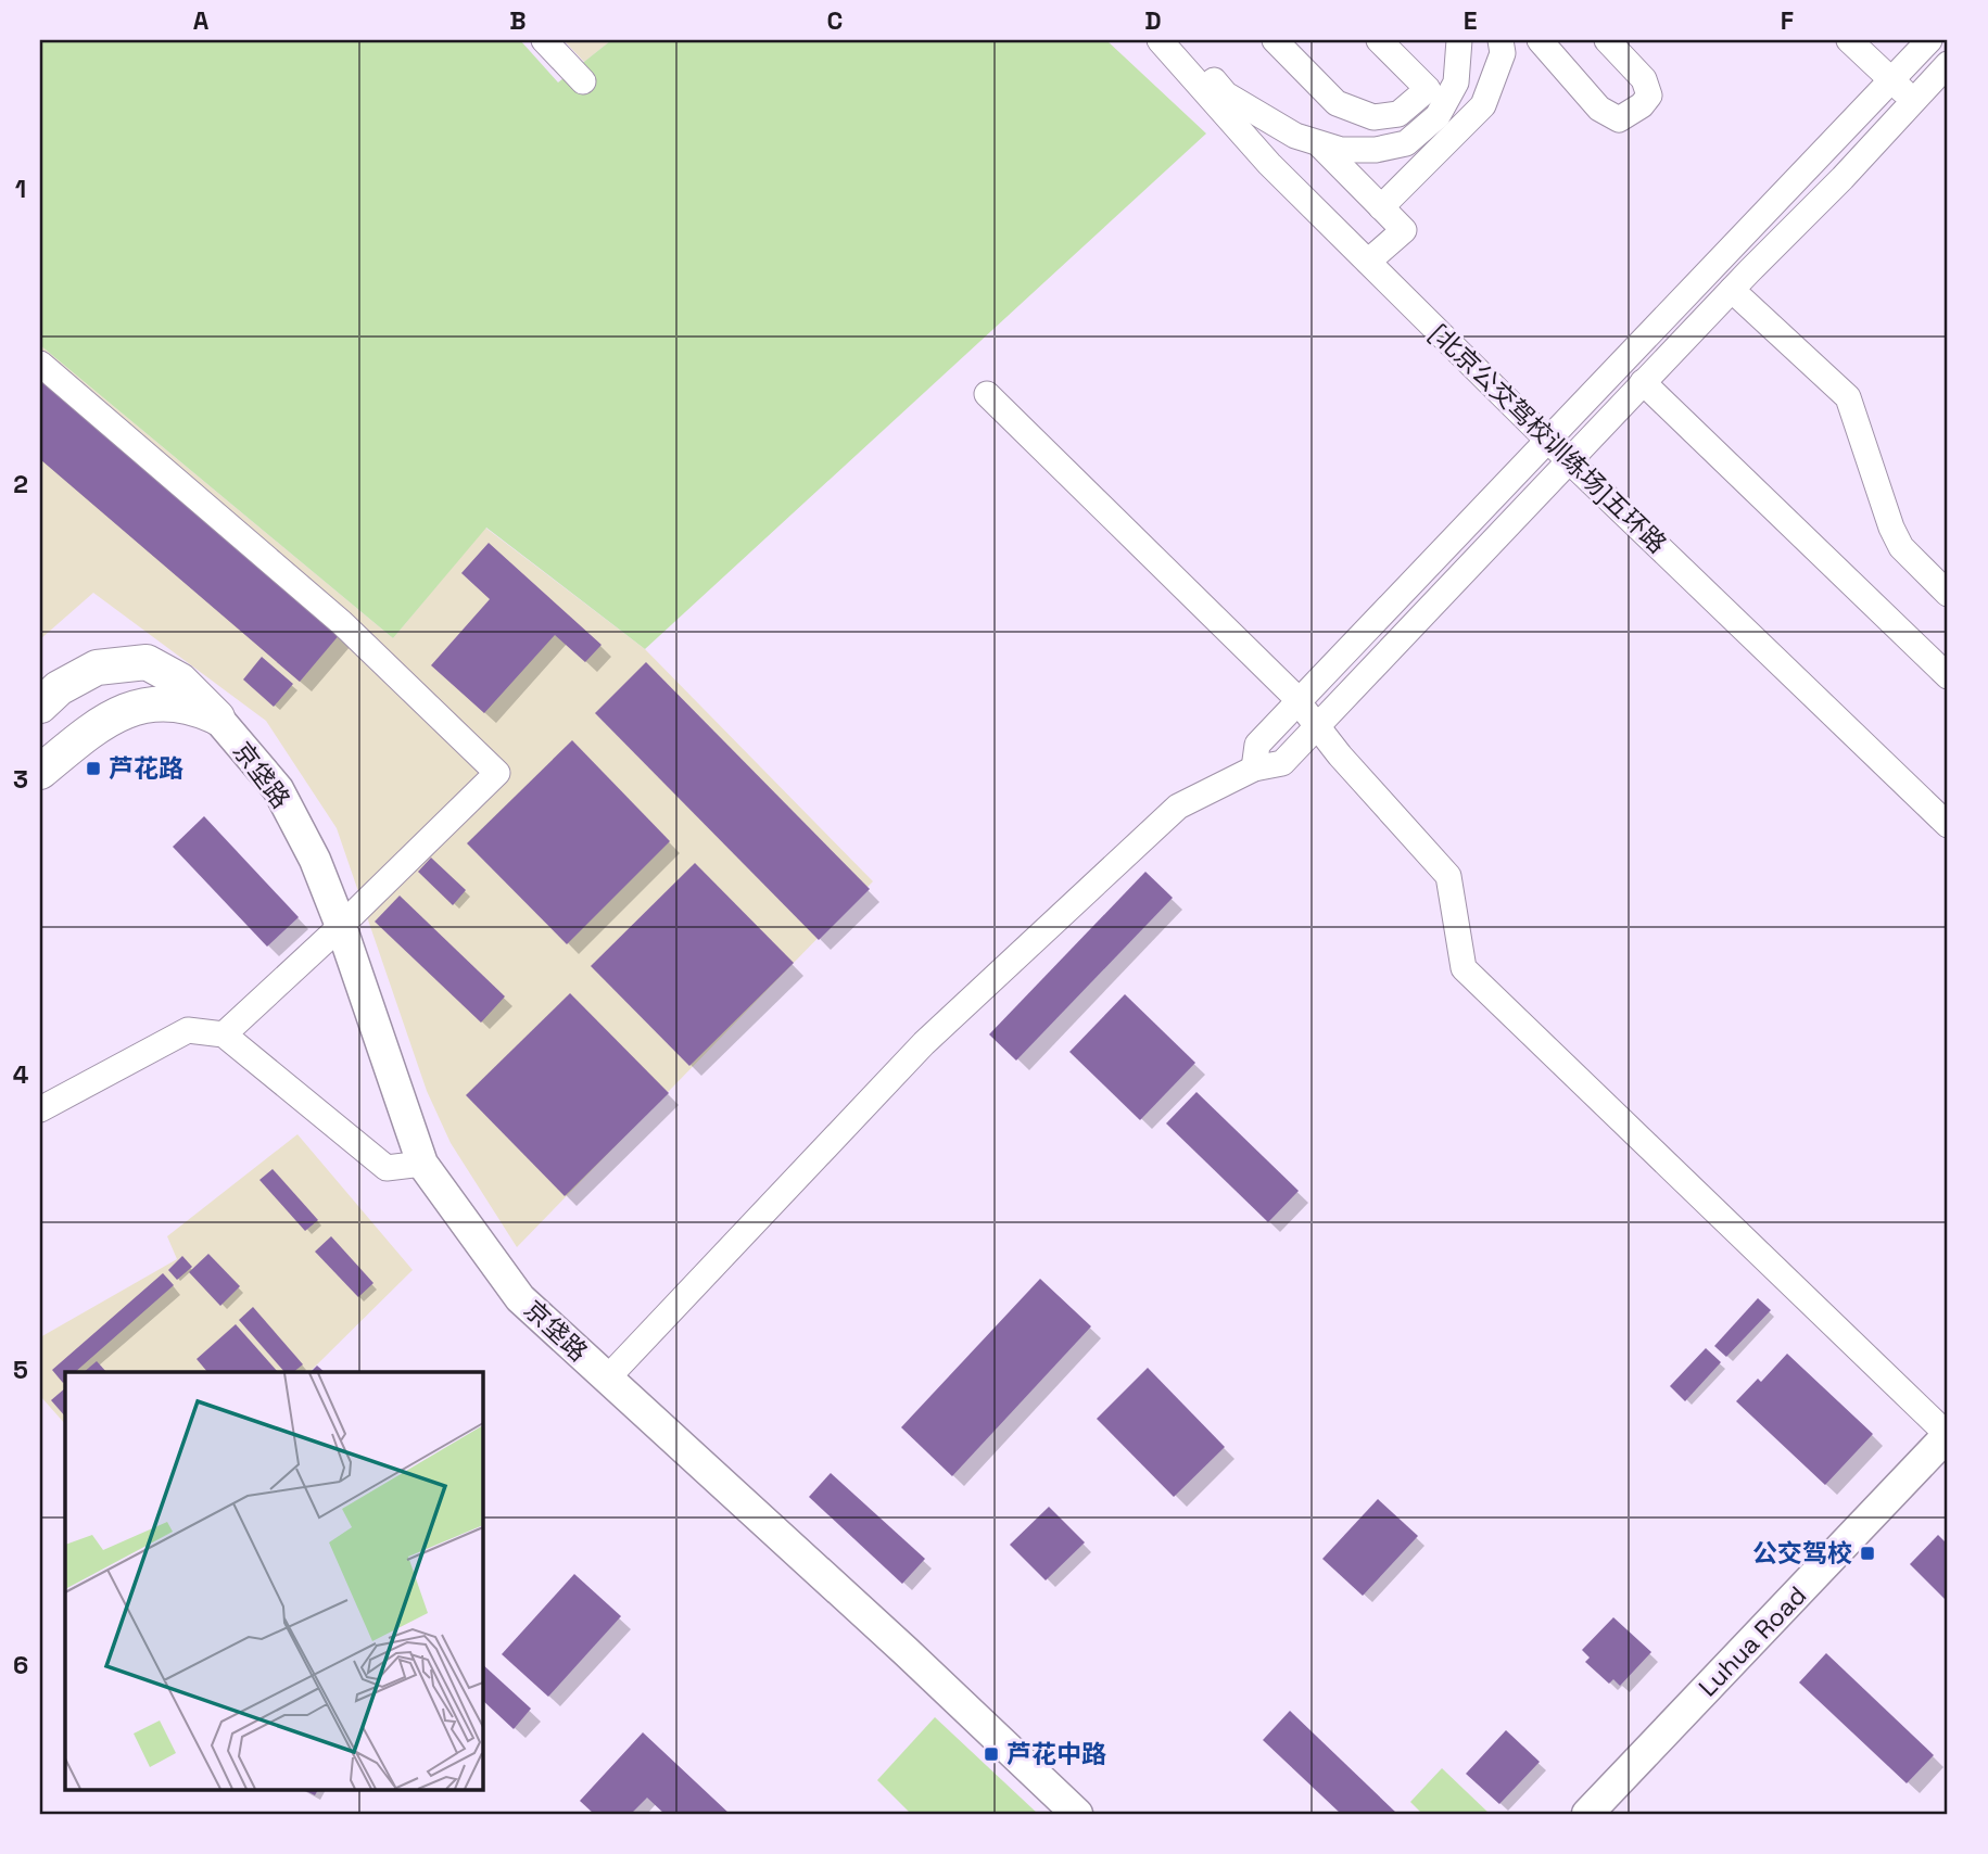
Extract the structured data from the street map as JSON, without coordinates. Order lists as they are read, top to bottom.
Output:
{
  "streets": {
    "street": ["[北京公交驾校训练场]五环路", "京垡路", "Luhua Road"]
  },
  "places": {
    "transit": ["芦花路", "公交驾校", "芦花中路"]
  },
  "grid": {
    "columns": [
      "A",
      "B",
      "C",
      "D",
      "E",
      "F"
    ],
    "rows": [
      "1",
      "2",
      "3",
      "4",
      "5",
      "6"
    ]
  }
}
